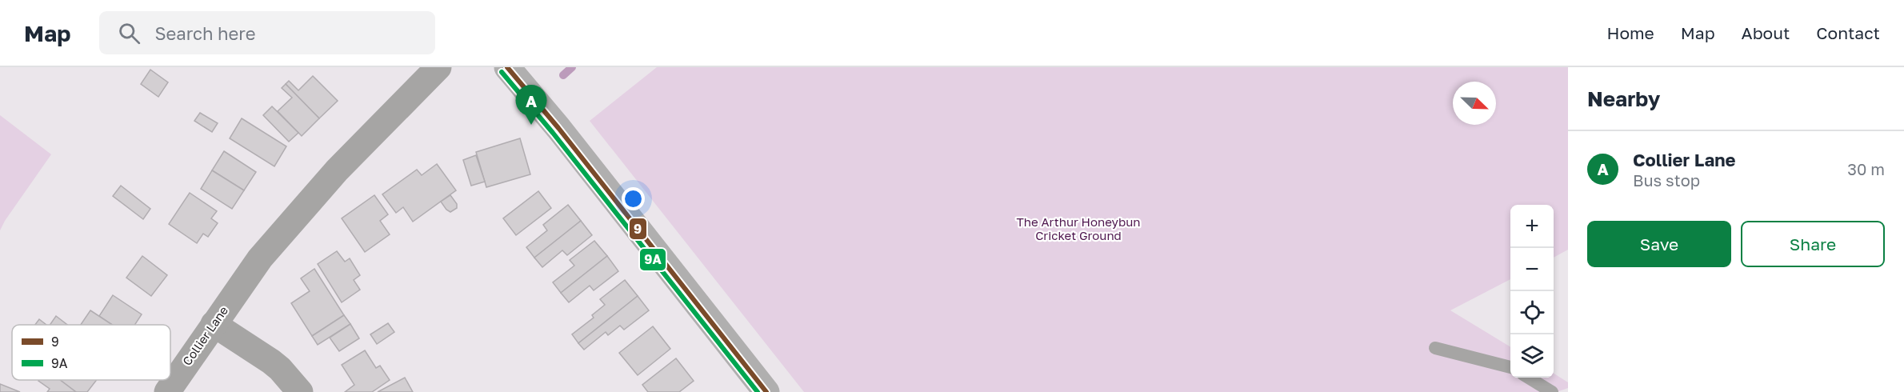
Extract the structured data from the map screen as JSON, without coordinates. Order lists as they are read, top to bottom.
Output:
{
  "streets": {
    "street": ["Collier Lane"]
  },
  "parks": ["The Arthur Honeybun Cricket Ground"],
  "lines": ["transit line 9", "transit line 9A"],
  "legend": ["9", "9A"],
  "north": "bottom right",
  "page": {
    "header": "Map",
    "search": "Search here",
    "nav": [
      "Home",
      "Map",
      "About",
      "Contact"
    ],
    "heading": "Nearby",
    "pins": "A",
    "list": [
      {
        "mark": "A",
        "name": "Collier Lane",
        "note": "Bus stop",
        "value": "30 m"
      }
    ],
    "map_buttons": ["+", "−"],
    "buttons": ["Save", "Share"]
  }
}
